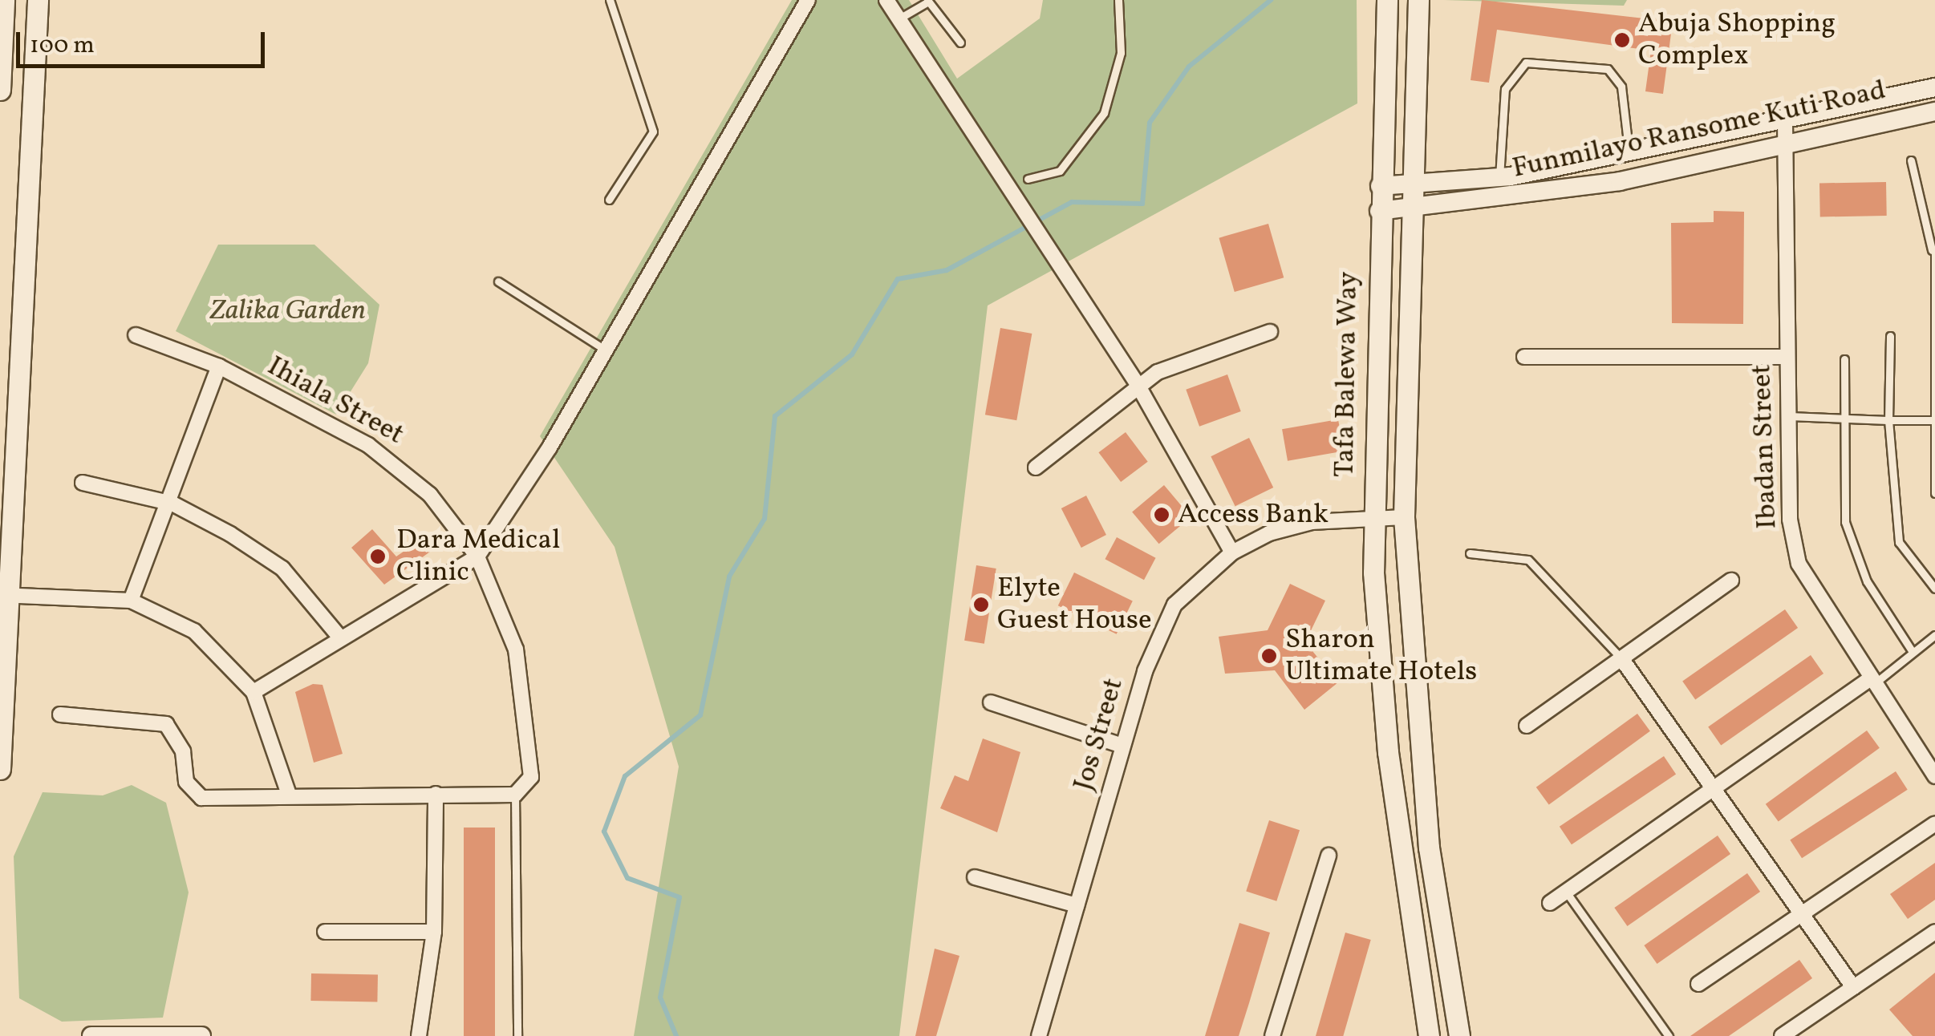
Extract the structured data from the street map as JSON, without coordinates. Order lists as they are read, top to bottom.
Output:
{
  "streets": {
    "main road": ["Tafa Balewa Way"],
    "street": [
      "Funmilayo Ransome Kuti Road",
      "Ihiala Street",
      "Ibadan Street",
      "Jos Street"
    ]
  },
  "crossings": [
    ["Funmilayo Ransome Kuti Road", "Tafa Balewa Way"],
    ["Funmilayo Ransome Kuti Road", "Ibadan Street"],
    ["Tafa Balewa Way", "Jos Street"]
  ],
  "parks": ["Zalika Garden"],
  "places": [
    "Abuja Shopping Complex",
    "Access Bank",
    "Dara Medical Clinic",
    "Elyte Guest House",
    "Sharon Ultimate Hotels"
  ],
  "scale_bar": "100 m"
}
